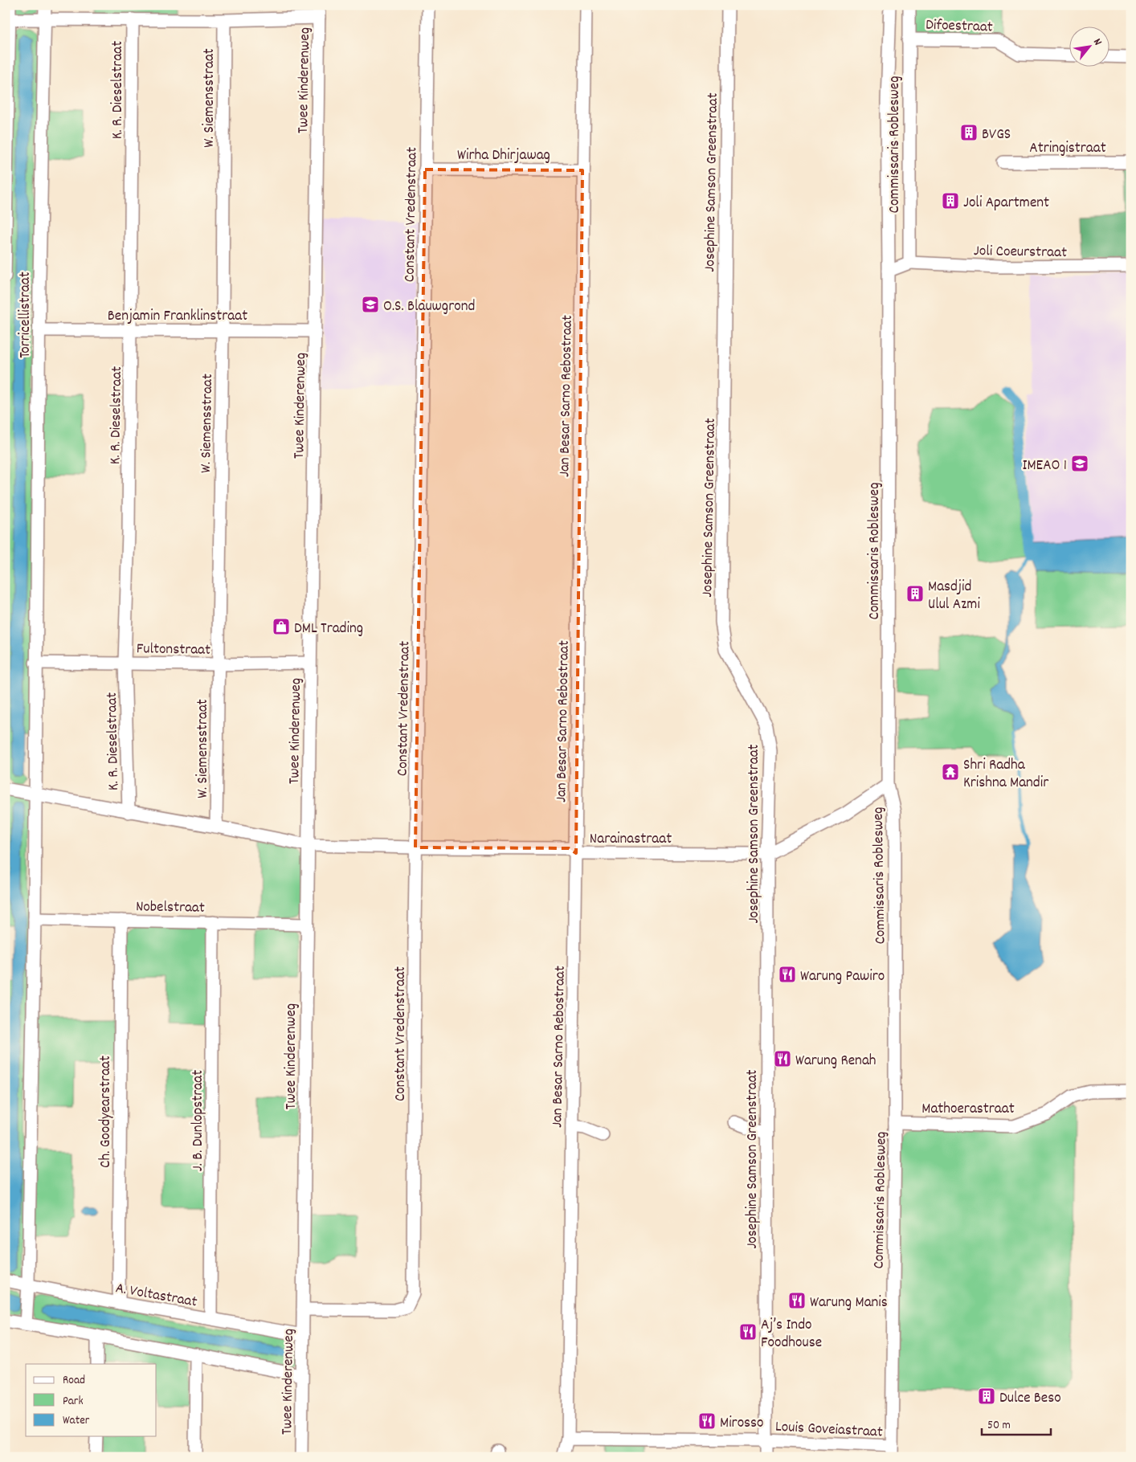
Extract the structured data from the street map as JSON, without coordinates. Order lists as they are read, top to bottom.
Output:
{
  "streets": {
    "street": [
      "Difoestraat",
      "Twee Kinderenweg",
      "K. R. Dieselstraat",
      "W. Siemensstraat",
      "Commissaris Roblesweg",
      "Atringistraat",
      "Wirha Dhirjawag",
      "Josephine Samson Greenstraat",
      "Constant Vredenstraat",
      "Joli Coeurstraat",
      "Benjamin Franklinstraat",
      "Torricellistraat",
      "Jan Besar Sarno Rebostraat",
      "Fultonstraat",
      "Narainastraat",
      "Nobelstraat",
      "Mathoerastraat",
      "Ch. Goodyearstraat",
      "J. B. Dunlopstraat",
      "A. Voltastraat",
      "Louis Goveiastraat"
    ]
  },
  "crossings": [
    ["Difoestraat", "Commissaris Roblesweg"],
    ["Twee Kinderenweg", "Constant Vredenstraat"],
    ["Twee Kinderenweg", "Benjamin Franklinstraat"],
    ["Twee Kinderenweg", "Fultonstraat"],
    ["Twee Kinderenweg", "Narainastraat"],
    ["Twee Kinderenweg", "Nobelstraat"],
    ["Twee Kinderenweg", "A. Voltastraat"],
    ["K. R. Dieselstraat", "Benjamin Franklinstraat"],
    ["K. R. Dieselstraat", "Fultonstraat"],
    ["K. R. Dieselstraat", "Narainastraat"],
    ["W. Siemensstraat", "Benjamin Franklinstraat"],
    ["W. Siemensstraat", "Fultonstraat"],
    ["W. Siemensstraat", "Narainastraat"],
    ["Commissaris Roblesweg", "Joli Coeurstraat"],
    ["Commissaris Roblesweg", "Narainastraat"],
    ["Commissaris Roblesweg", "Mathoerastraat"],
    ["Commissaris Roblesweg", "Louis Goveiastraat"],
    ["Wirha Dhirjawag", "Constant Vredenstraat"],
    ["Wirha Dhirjawag", "Jan Besar Sarno Rebostraat"],
    ["Josephine Samson Greenstraat", "Narainastraat"],
    ["Josephine Samson Greenstraat", "Louis Goveiastraat"],
    ["Constant Vredenstraat", "Narainastraat"],
    ["Benjamin Franklinstraat", "Torricellistraat"],
    ["Torricellistraat", "Fultonstraat"],
    ["Torricellistraat", "Narainastraat"],
    ["Torricellistraat", "Nobelstraat"],
    ["Torricellistraat", "A. Voltastraat"],
    ["Jan Besar Sarno Rebostraat", "Narainastraat"],
    ["Jan Besar Sarno Rebostraat", "Louis Goveiastraat"],
    ["Nobelstraat", "Ch. Goodyearstraat"],
    ["Nobelstraat", "J. B. Dunlopstraat"],
    ["Ch. Goodyearstraat", "A. Voltastraat"],
    ["J. B. Dunlopstraat", "A. Voltastraat"]
  ],
  "places": {
    "building": [
      "BVGS",
      "Joli Apartment",
      "Masdjid Ulul Azmi",
      "Dulce Beso"
    ],
    "school or university": ["O.S. Blauwgrond", "IMEAO 1"],
    "shop": ["DML Trading"],
    "temple": ["Shri Radha Krishna Mandir"],
    "restaurant": [
      "Warung Pawiro",
      "Warung Renah",
      "Warung Manis",
      "Aj’s Indo Foodhouse",
      "Mirosso"
    ]
  },
  "legend": ["Road", "Park", "Water"],
  "scale_bar": "50 m",
  "north": "top right"
}
